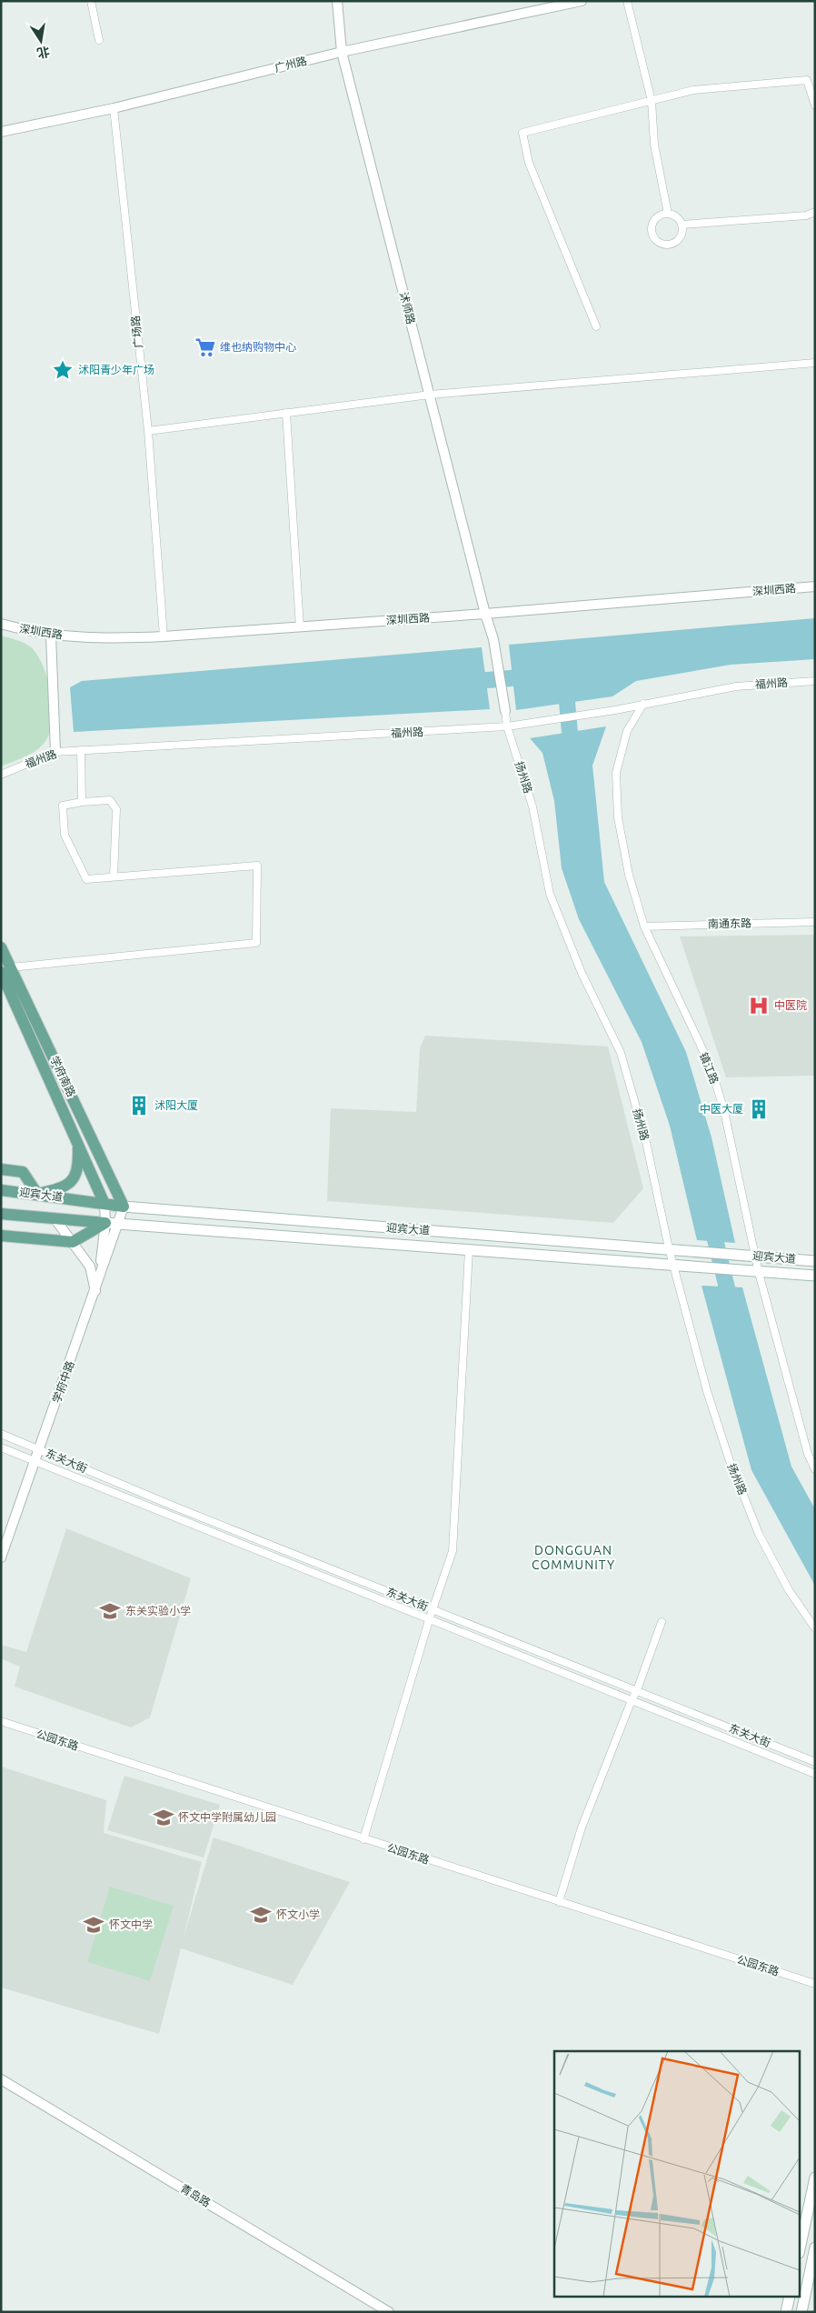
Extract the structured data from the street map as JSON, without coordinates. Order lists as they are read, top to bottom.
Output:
{
  "streets": {
    "main road": ["学府南路", "迎宾大道"],
    "street": [
      "广州路",
      "沭师路",
      "广场路",
      "深圳西路",
      "福州路",
      "扬州路",
      "南通东路",
      "镇江路",
      "学府中路",
      "东关大街",
      "公园东路",
      "青岛路"
    ]
  },
  "crossings": [
    ["广州路", "沭师路"],
    ["广州路", "广场路"],
    ["沭师路", "深圳西路"],
    ["沭师路", "扬州路"],
    ["广场路", "深圳西路"],
    ["深圳西路", "扬州路"],
    ["福州路", "扬州路"],
    ["福州路", "镇江路"],
    ["扬州路", "迎宾大道"],
    ["南通东路", "镇江路"],
    ["镇江路", "迎宾大道"],
    ["学府南路", "迎宾大道"],
    ["学府南路", "学府中路"],
    ["迎宾大道", "学府中路"],
    ["学府中路", "东关大街"]
  ],
  "districts": ["DONGGUAN COMMUNITY"],
  "places": {
    "supermarket": ["维也纳购物中心"],
    "place": ["沭阳青少年广场"],
    "hospital": ["中医院"],
    "building": ["沭阳大厦", "中医大厦"],
    "school or university": [
      "东关实验小学",
      "怀文中学附属幼儿园",
      "怀文小学",
      "怀文中学"
    ]
  },
  "north": "bottom"
}
